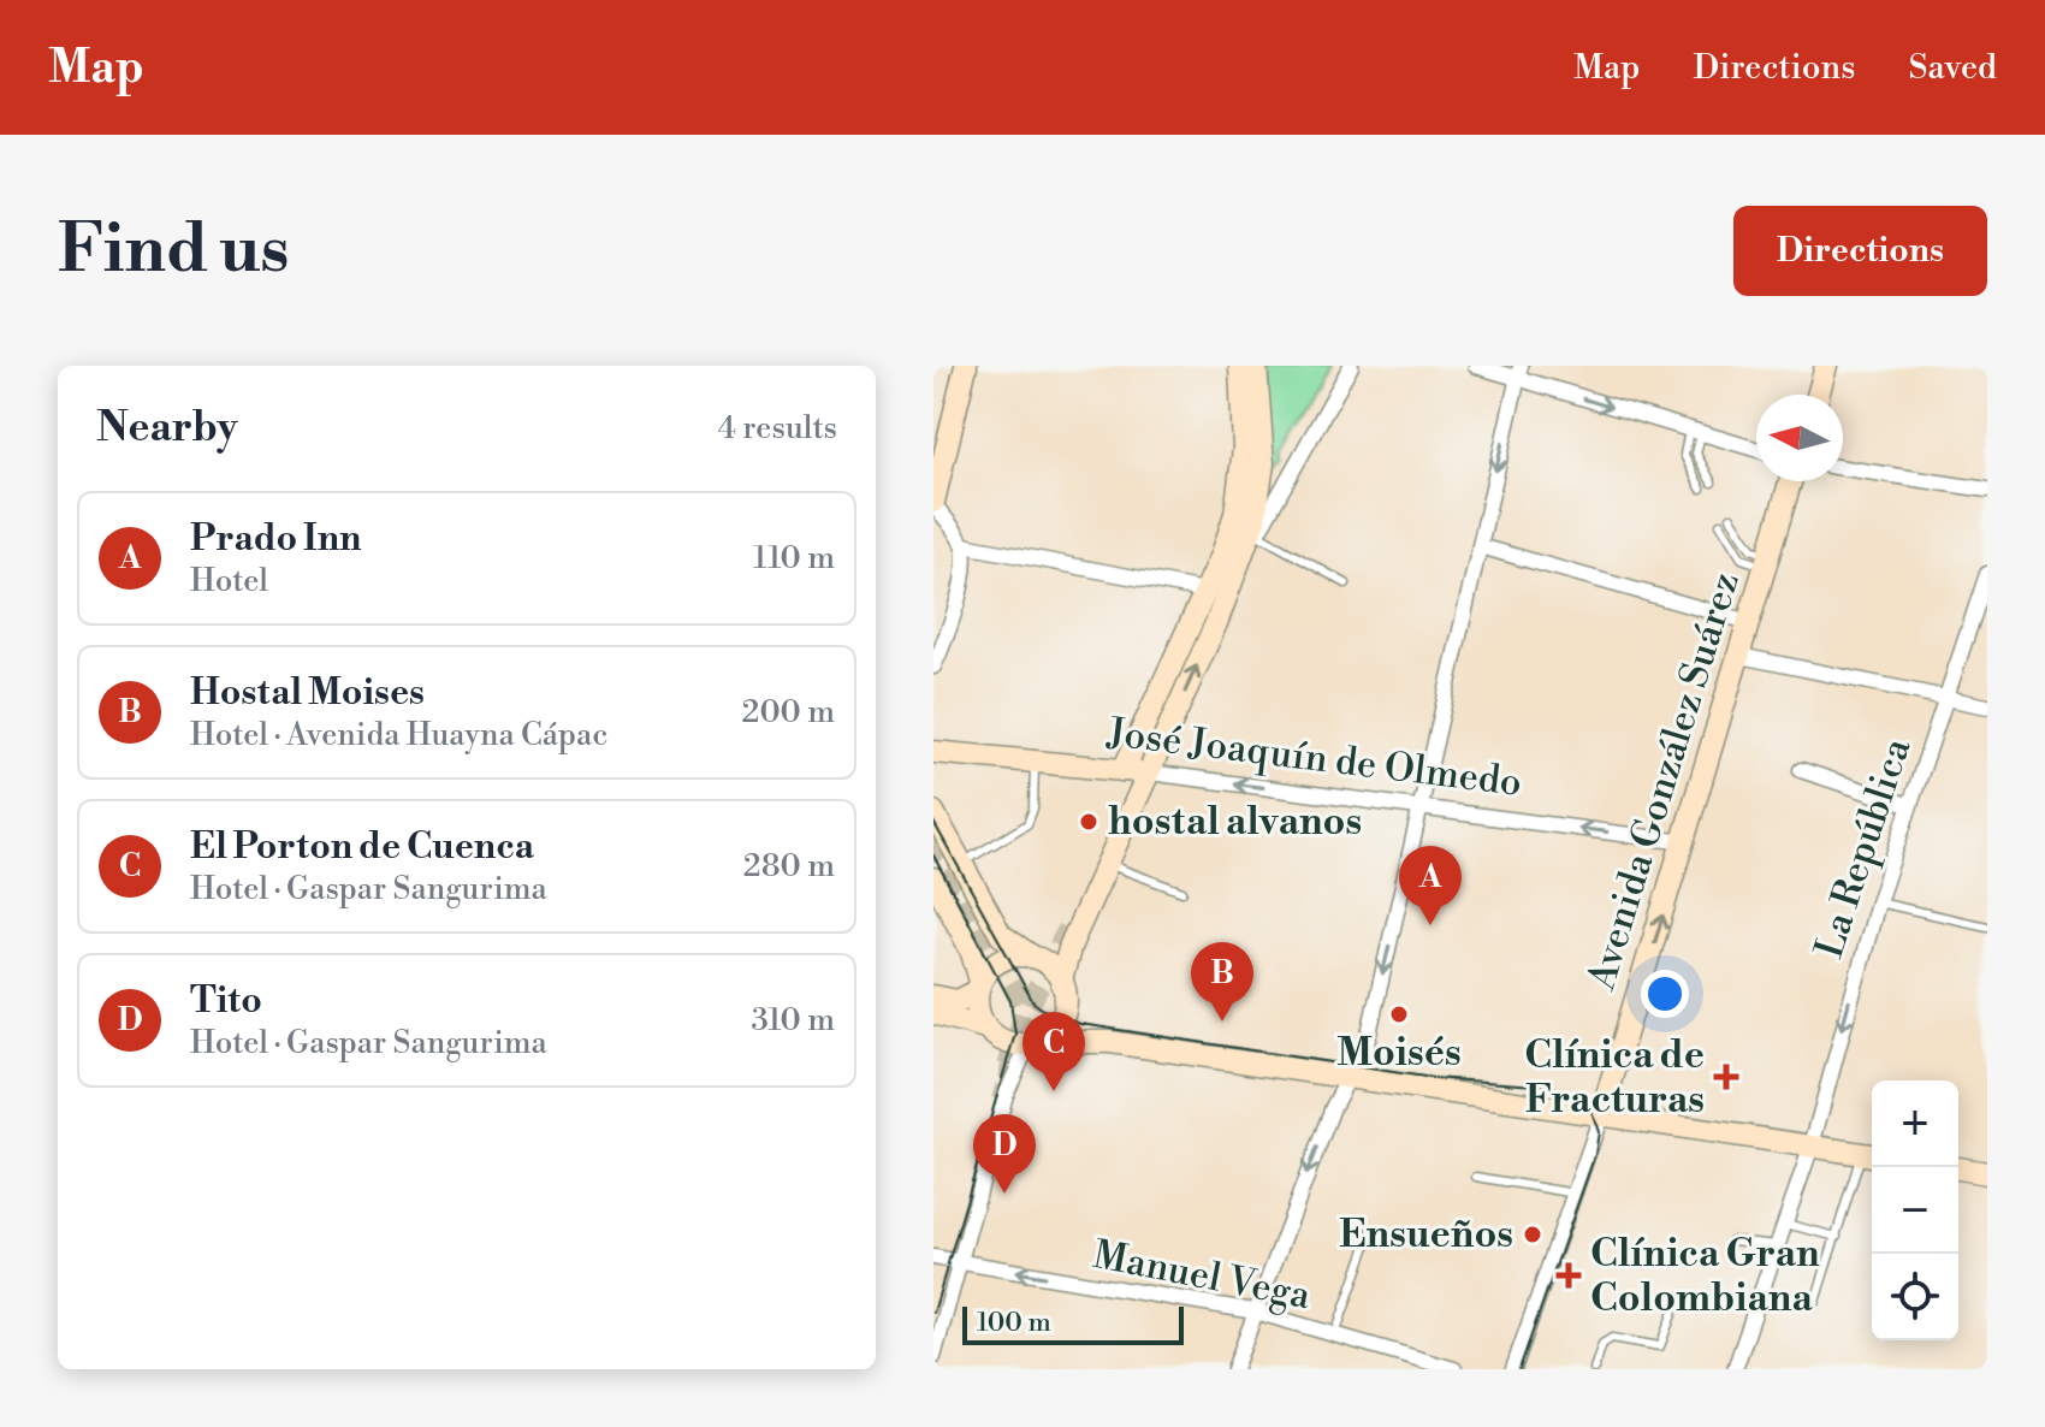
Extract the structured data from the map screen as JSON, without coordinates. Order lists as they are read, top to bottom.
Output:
{
  "streets": {
    "main road": ["José Joaquín de Olmedo", "Avenida González Suárez"],
    "street": ["La República", "Manuel Vega"]
  },
  "crossings": [
    ["José Joaquín de Olmedo", "Avenida González Suárez"]
  ],
  "one_way": ["José Joaquín de Olmedo", "Avenida González Suárez", "Manuel Vega"],
  "places": {
    "other": ["hostal alvanos", "Moisés", "Ensueños"],
    "health": ["Clínica de Fracturas", "Clínica Gran Colombiana"]
  },
  "scale_bar": "100 m",
  "north": "left",
  "page": {
    "header": "Map",
    "nav": ["Map", "Directions", "Saved"],
    "buttons": "Directions",
    "title": "Find us",
    "heading": ["Nearby", "4 results"],
    "list": [
      {
        "mark": "A",
        "name": "Prado Inn",
        "note": "Hotel",
        "value": "110 m"
      },
      {
        "mark": "B",
        "name": "Hostal Moises",
        "note": "Hotel · Avenida Huayna Cápac",
        "value": "200 m"
      },
      {
        "mark": "C",
        "name": "El Porton de Cuenca",
        "note": "Hotel · Gaspar Sangurima",
        "value": "280 m"
      },
      {
        "mark": "D",
        "name": "Tito",
        "note": "Hotel · Gaspar Sangurima",
        "value": "310 m"
      }
    ],
    "pins": [
      "A",
      "B",
      "C",
      "D"
    ],
    "map_buttons": ["+", "−"],
    "scale": "100 m"
  }
}
